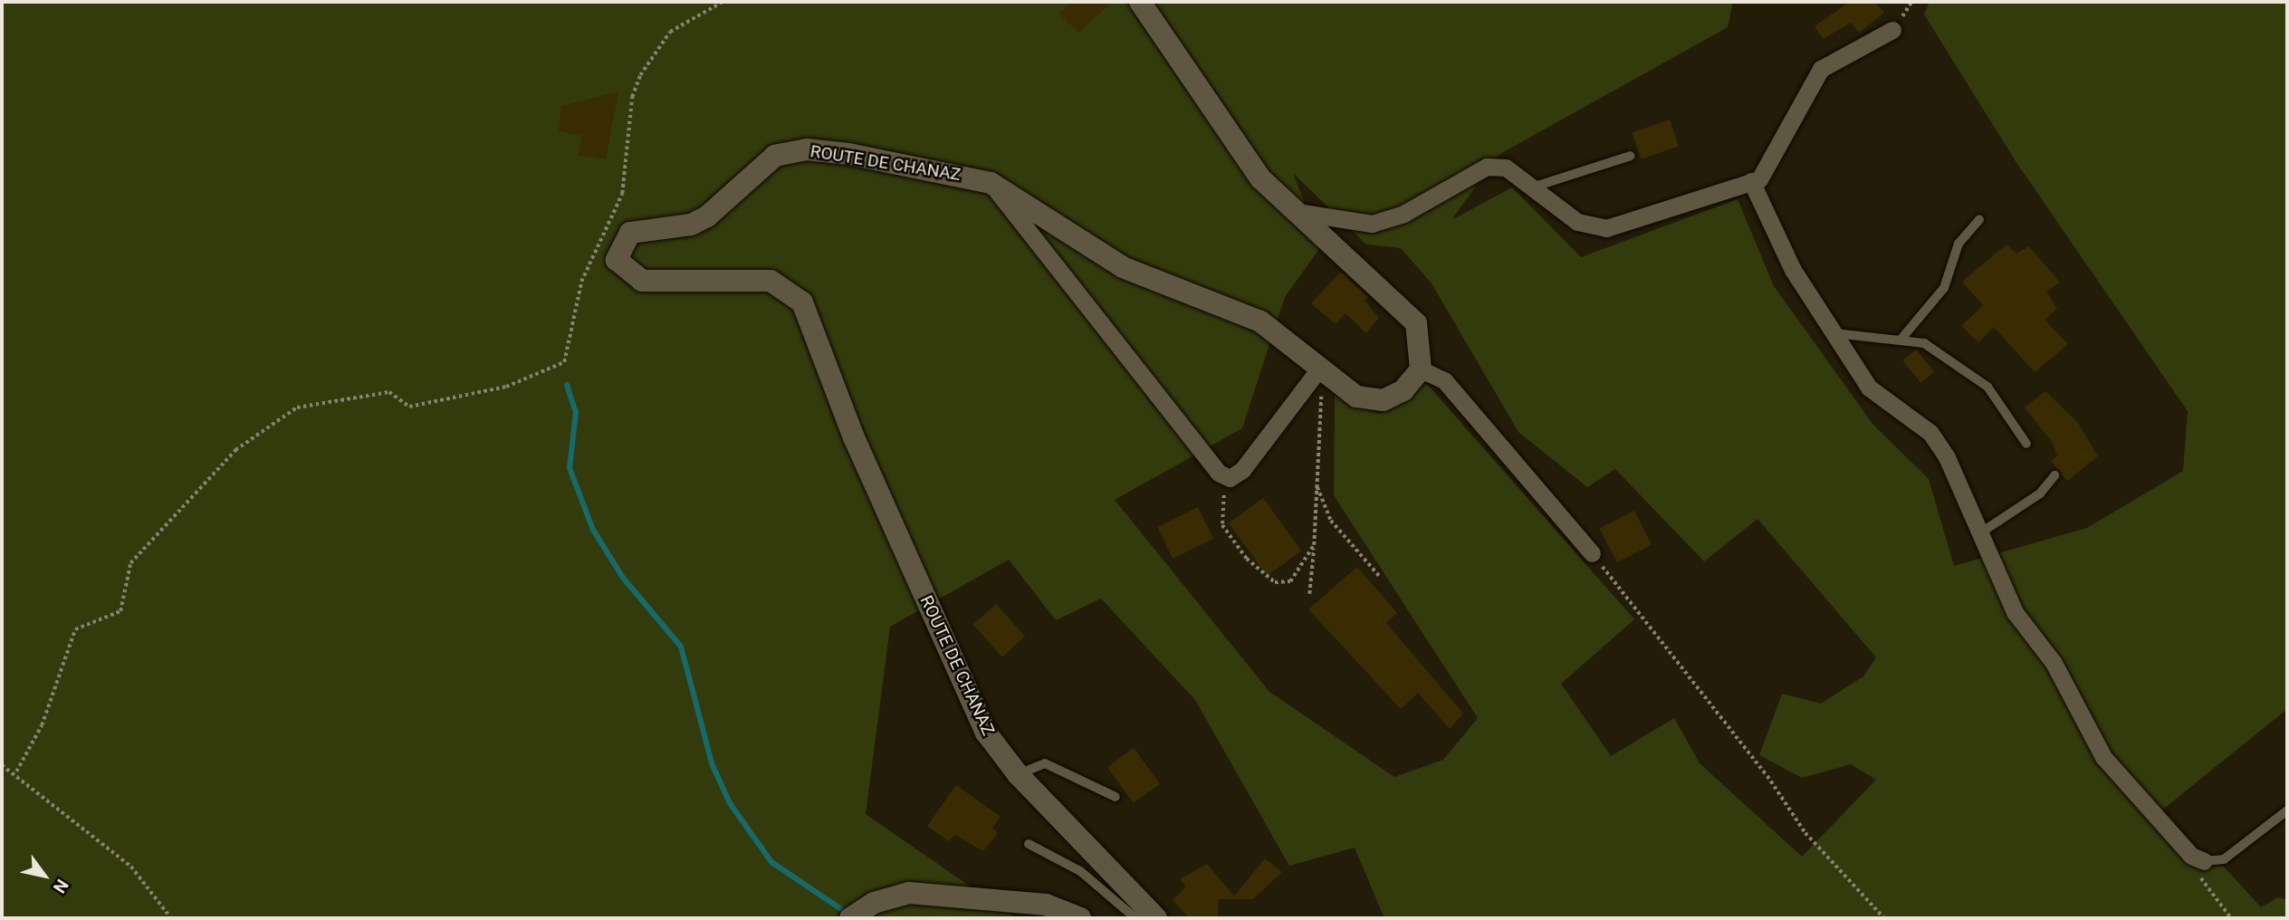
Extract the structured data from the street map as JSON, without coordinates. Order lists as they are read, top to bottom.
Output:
{
  "streets": {
    "street": ["ROUTE DE CHANAZ"]
  },
  "north": "bottom right"
}
